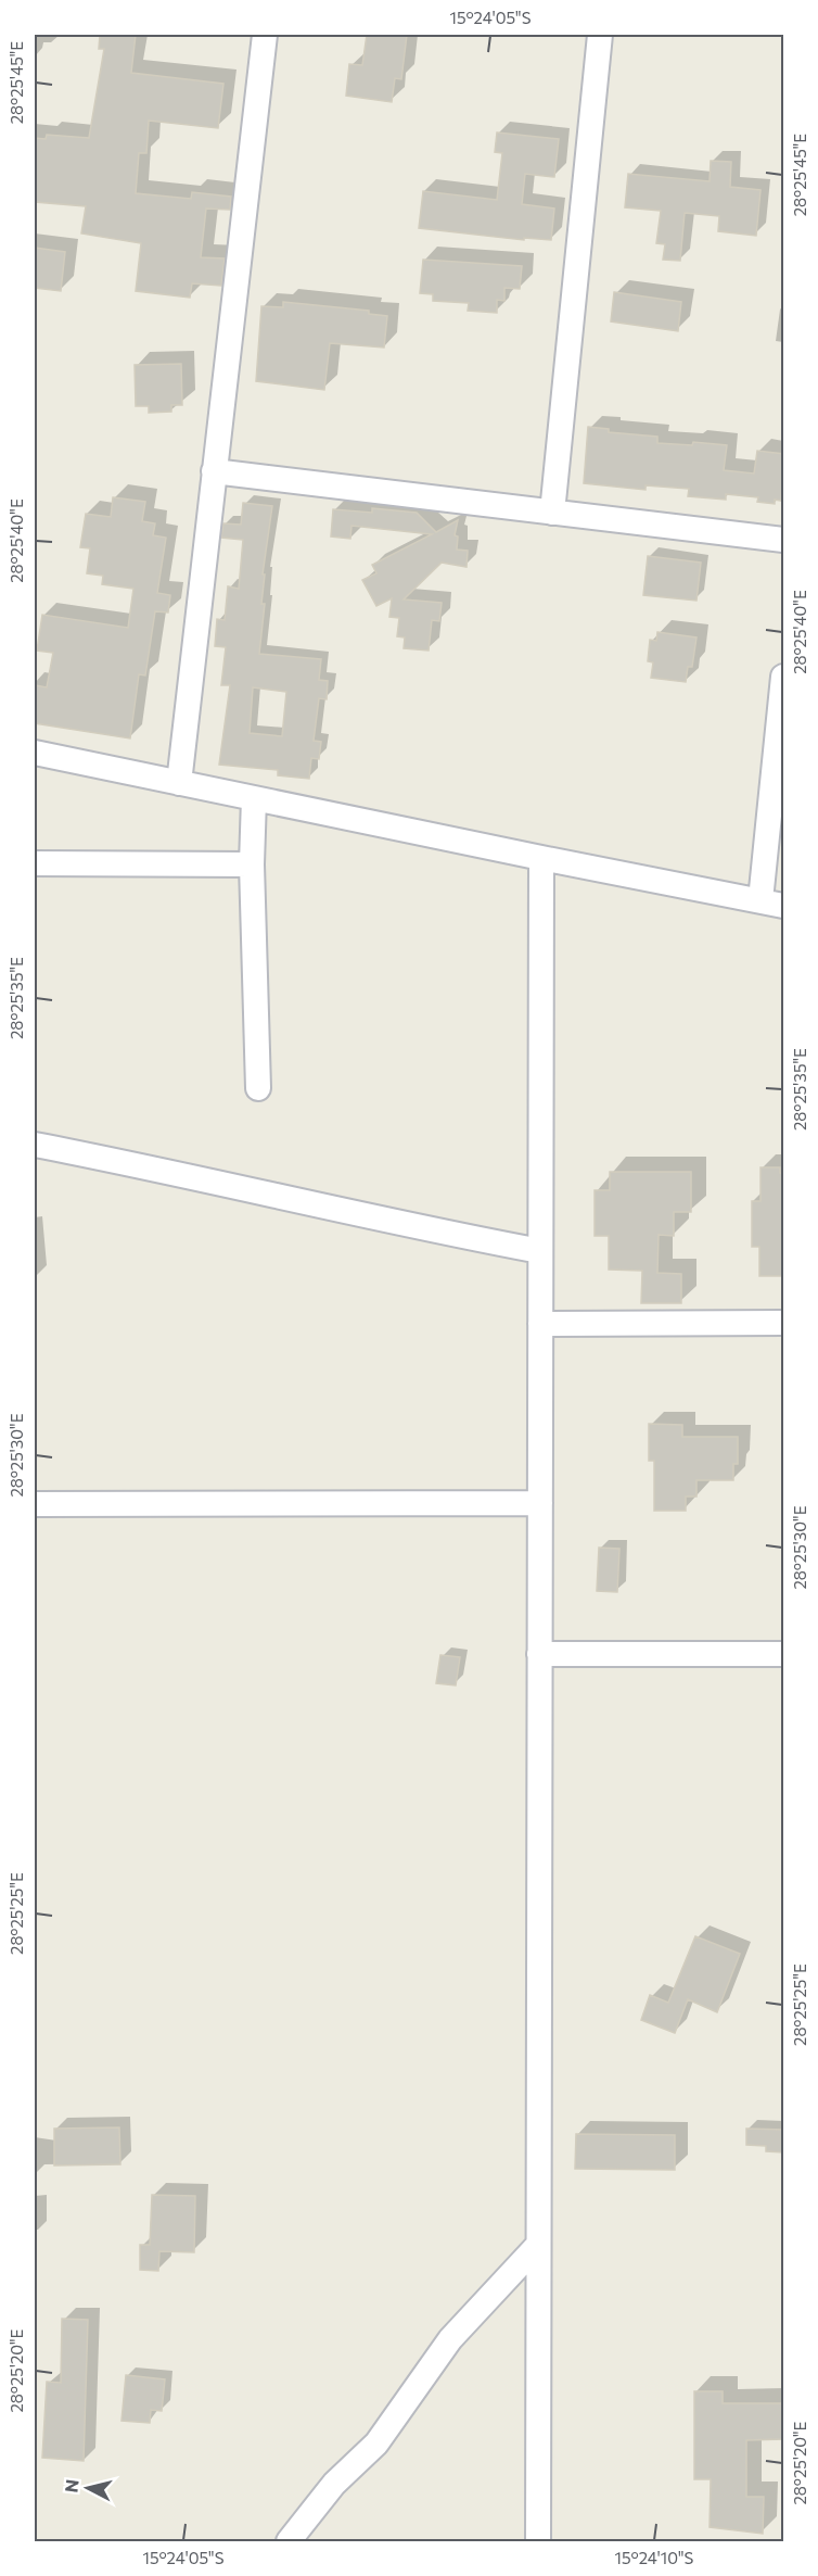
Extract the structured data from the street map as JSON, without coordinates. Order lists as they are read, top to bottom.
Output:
{
  "north": "left",
  "coordinates": [
    "15°24'05\"S",
    "28°25'45\"E",
    "28°25'40\"E",
    "28°25'35\"E",
    "28°25'30\"E",
    "28°25'25\"E",
    "28°25'20\"E",
    "15°24'10\"S"
  ]
}
